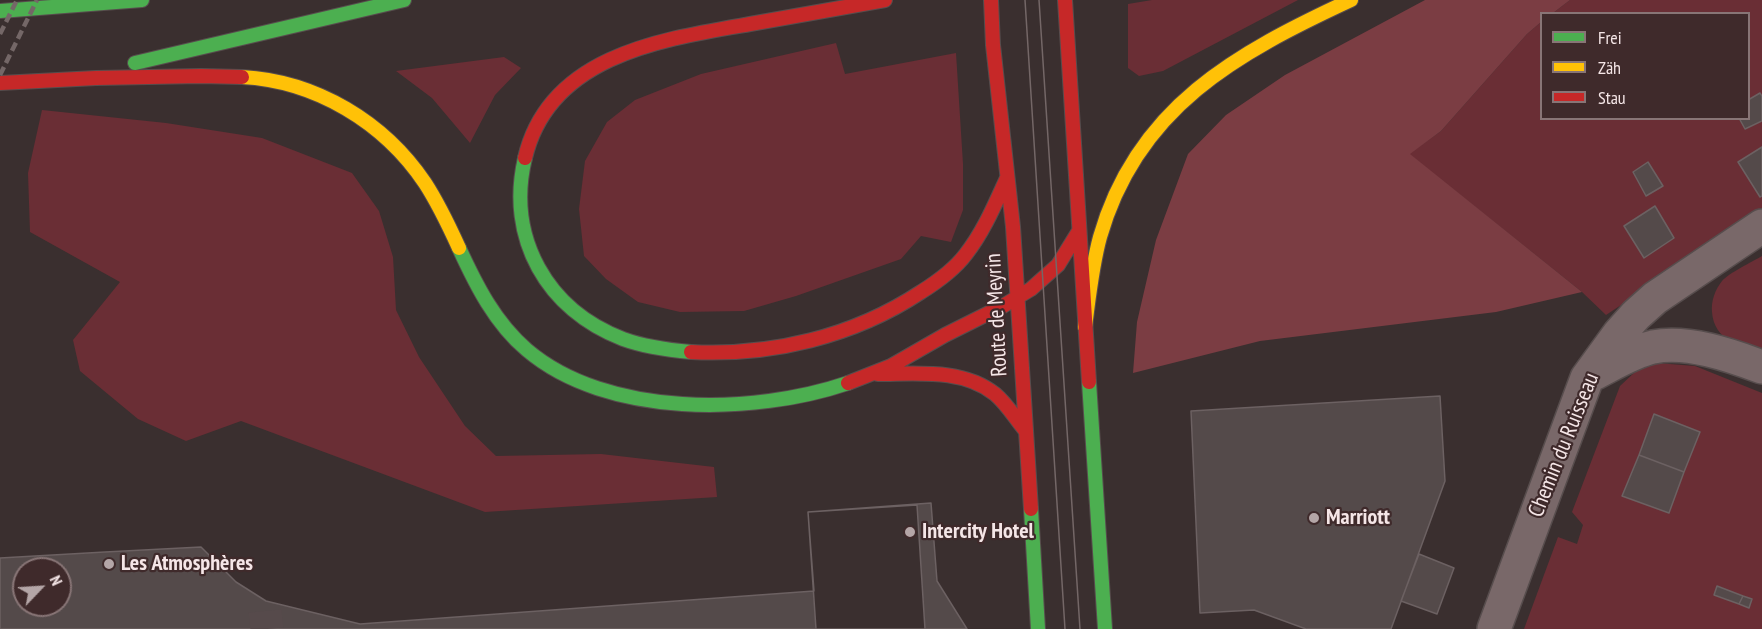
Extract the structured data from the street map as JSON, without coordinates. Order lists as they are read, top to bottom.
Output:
{
  "streets": {
    "main road": ["Route de Meyrin"],
    "street": ["Chemin du Ruisseau"]
  },
  "places": ["Marriott", "Intercity Hotel", "Les Atmosphères"],
  "legend": ["Frei", "Zäh", "Stau"],
  "north": "top right"
}
